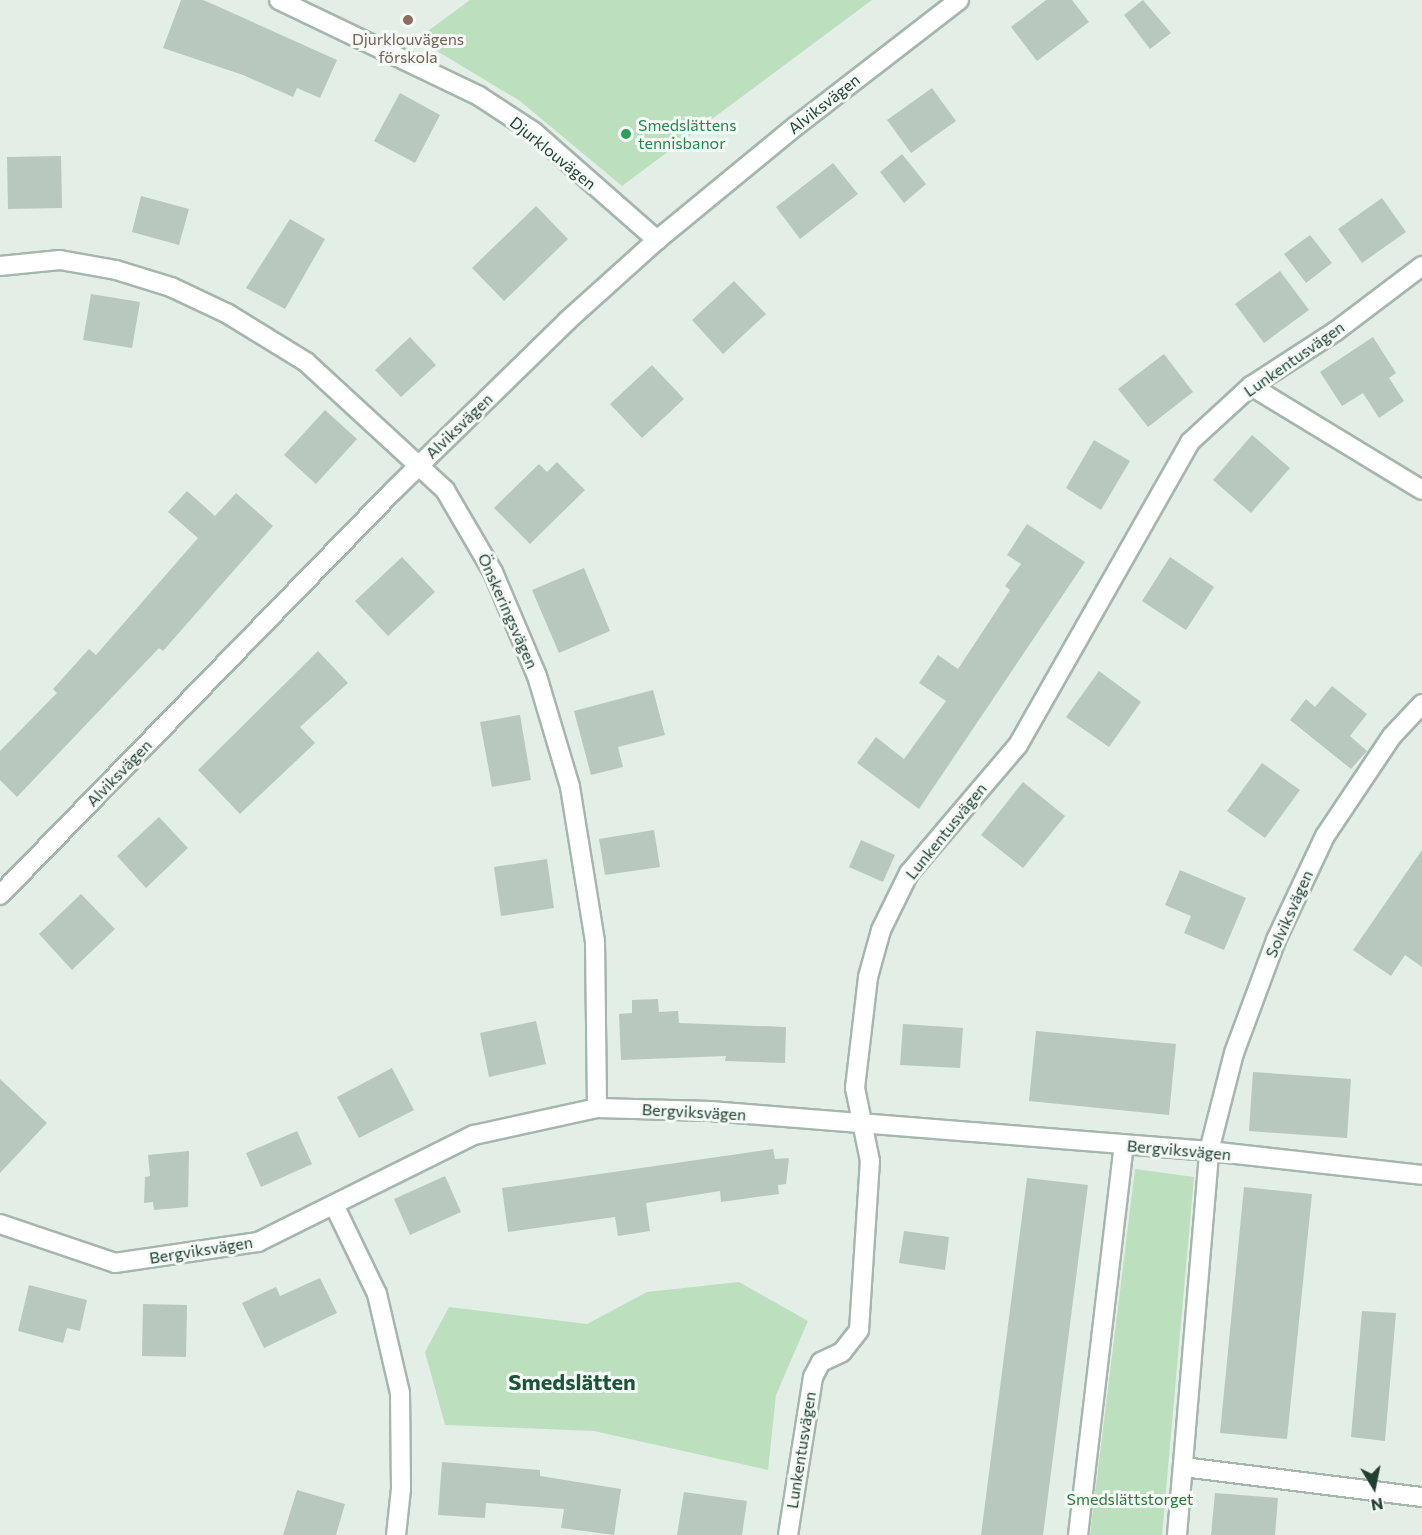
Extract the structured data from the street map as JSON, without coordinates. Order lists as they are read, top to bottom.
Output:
{
  "streets": {
    "street": [
      "Alviksvägen",
      "Djurklouvägen",
      "Lunkentusvägen",
      "Önskeringsvägen",
      "Solviksvägen",
      "Bergviksvägen"
    ]
  },
  "crossings": [
    ["Alviksvägen", "Djurklouvägen"],
    ["Alviksvägen", "Önskeringsvägen"],
    ["Lunkentusvägen", "Bergviksvägen"],
    ["Önskeringsvägen", "Bergviksvägen"],
    ["Solviksvägen", "Bergviksvägen"]
  ],
  "districts": ["Smedslätten"],
  "parks": ["Smedslättstorget"],
  "places": ["Djurklouvägens förskola", "Smedslättens tennisbanor"],
  "north": "bottom"
}
